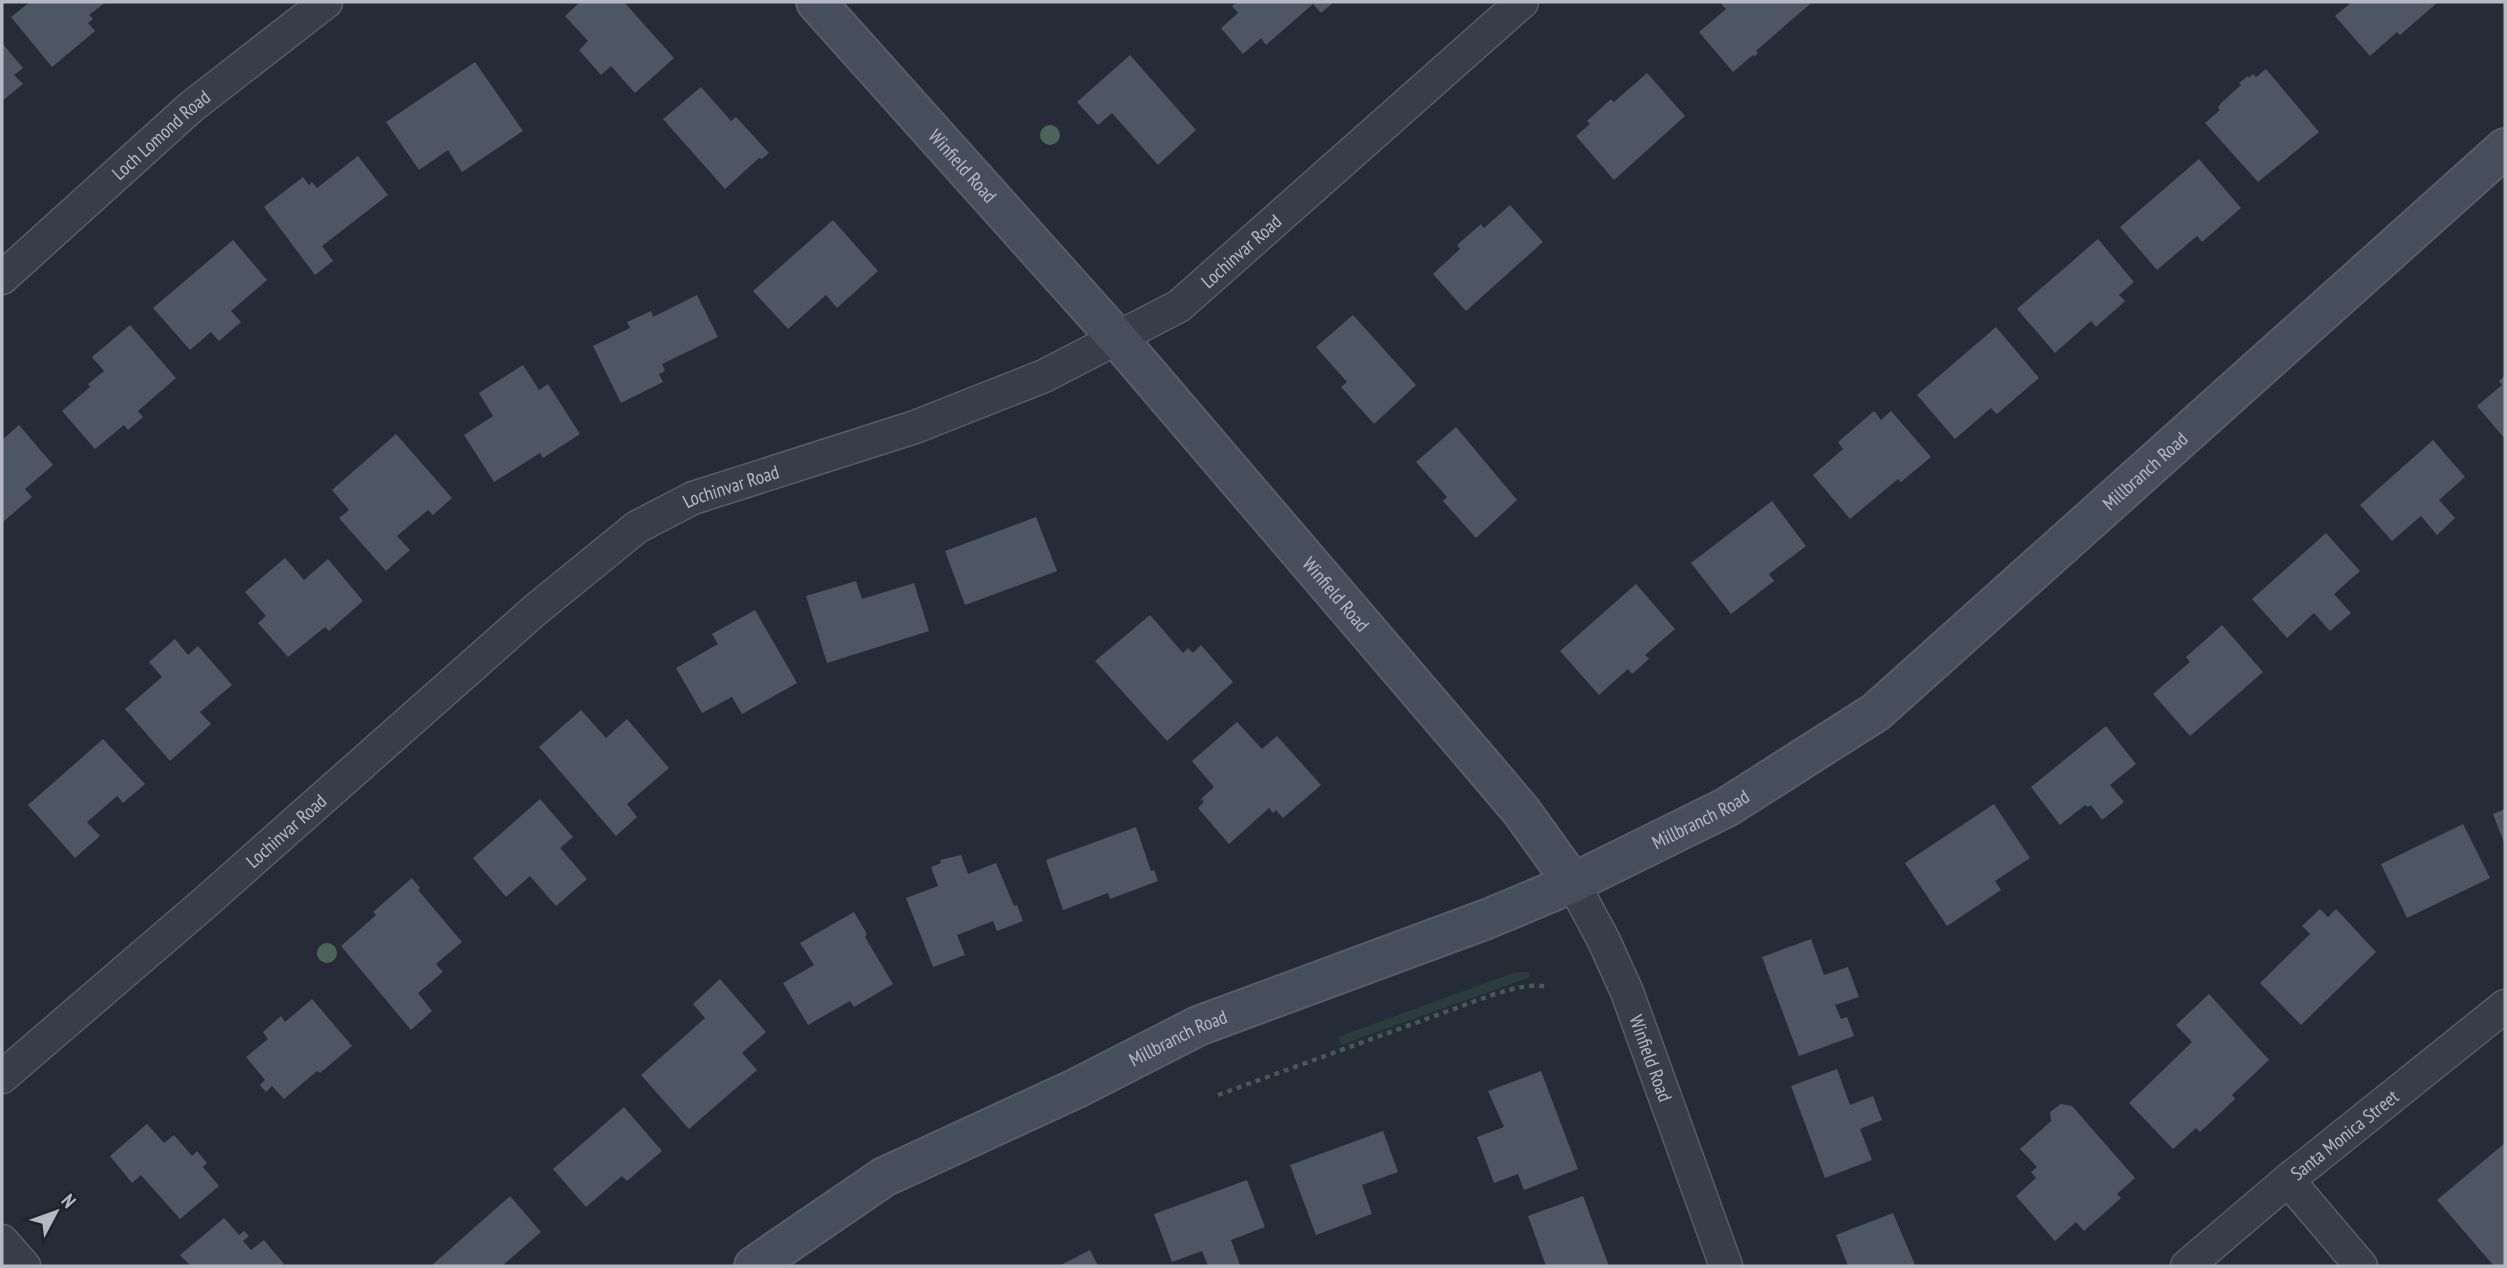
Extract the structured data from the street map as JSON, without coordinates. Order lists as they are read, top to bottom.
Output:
{
  "streets": {
    "main road": ["Winfield Road", "Millbranch Road"],
    "street": ["Loch Lomond Road", "Lochinvar Road", "Santa Monica Street"]
  },
  "crossings": [
    ["Winfield Road", "Lochinvar Road"],
    ["Winfield Road", "Millbranch Road"]
  ],
  "north": "top right"
}
